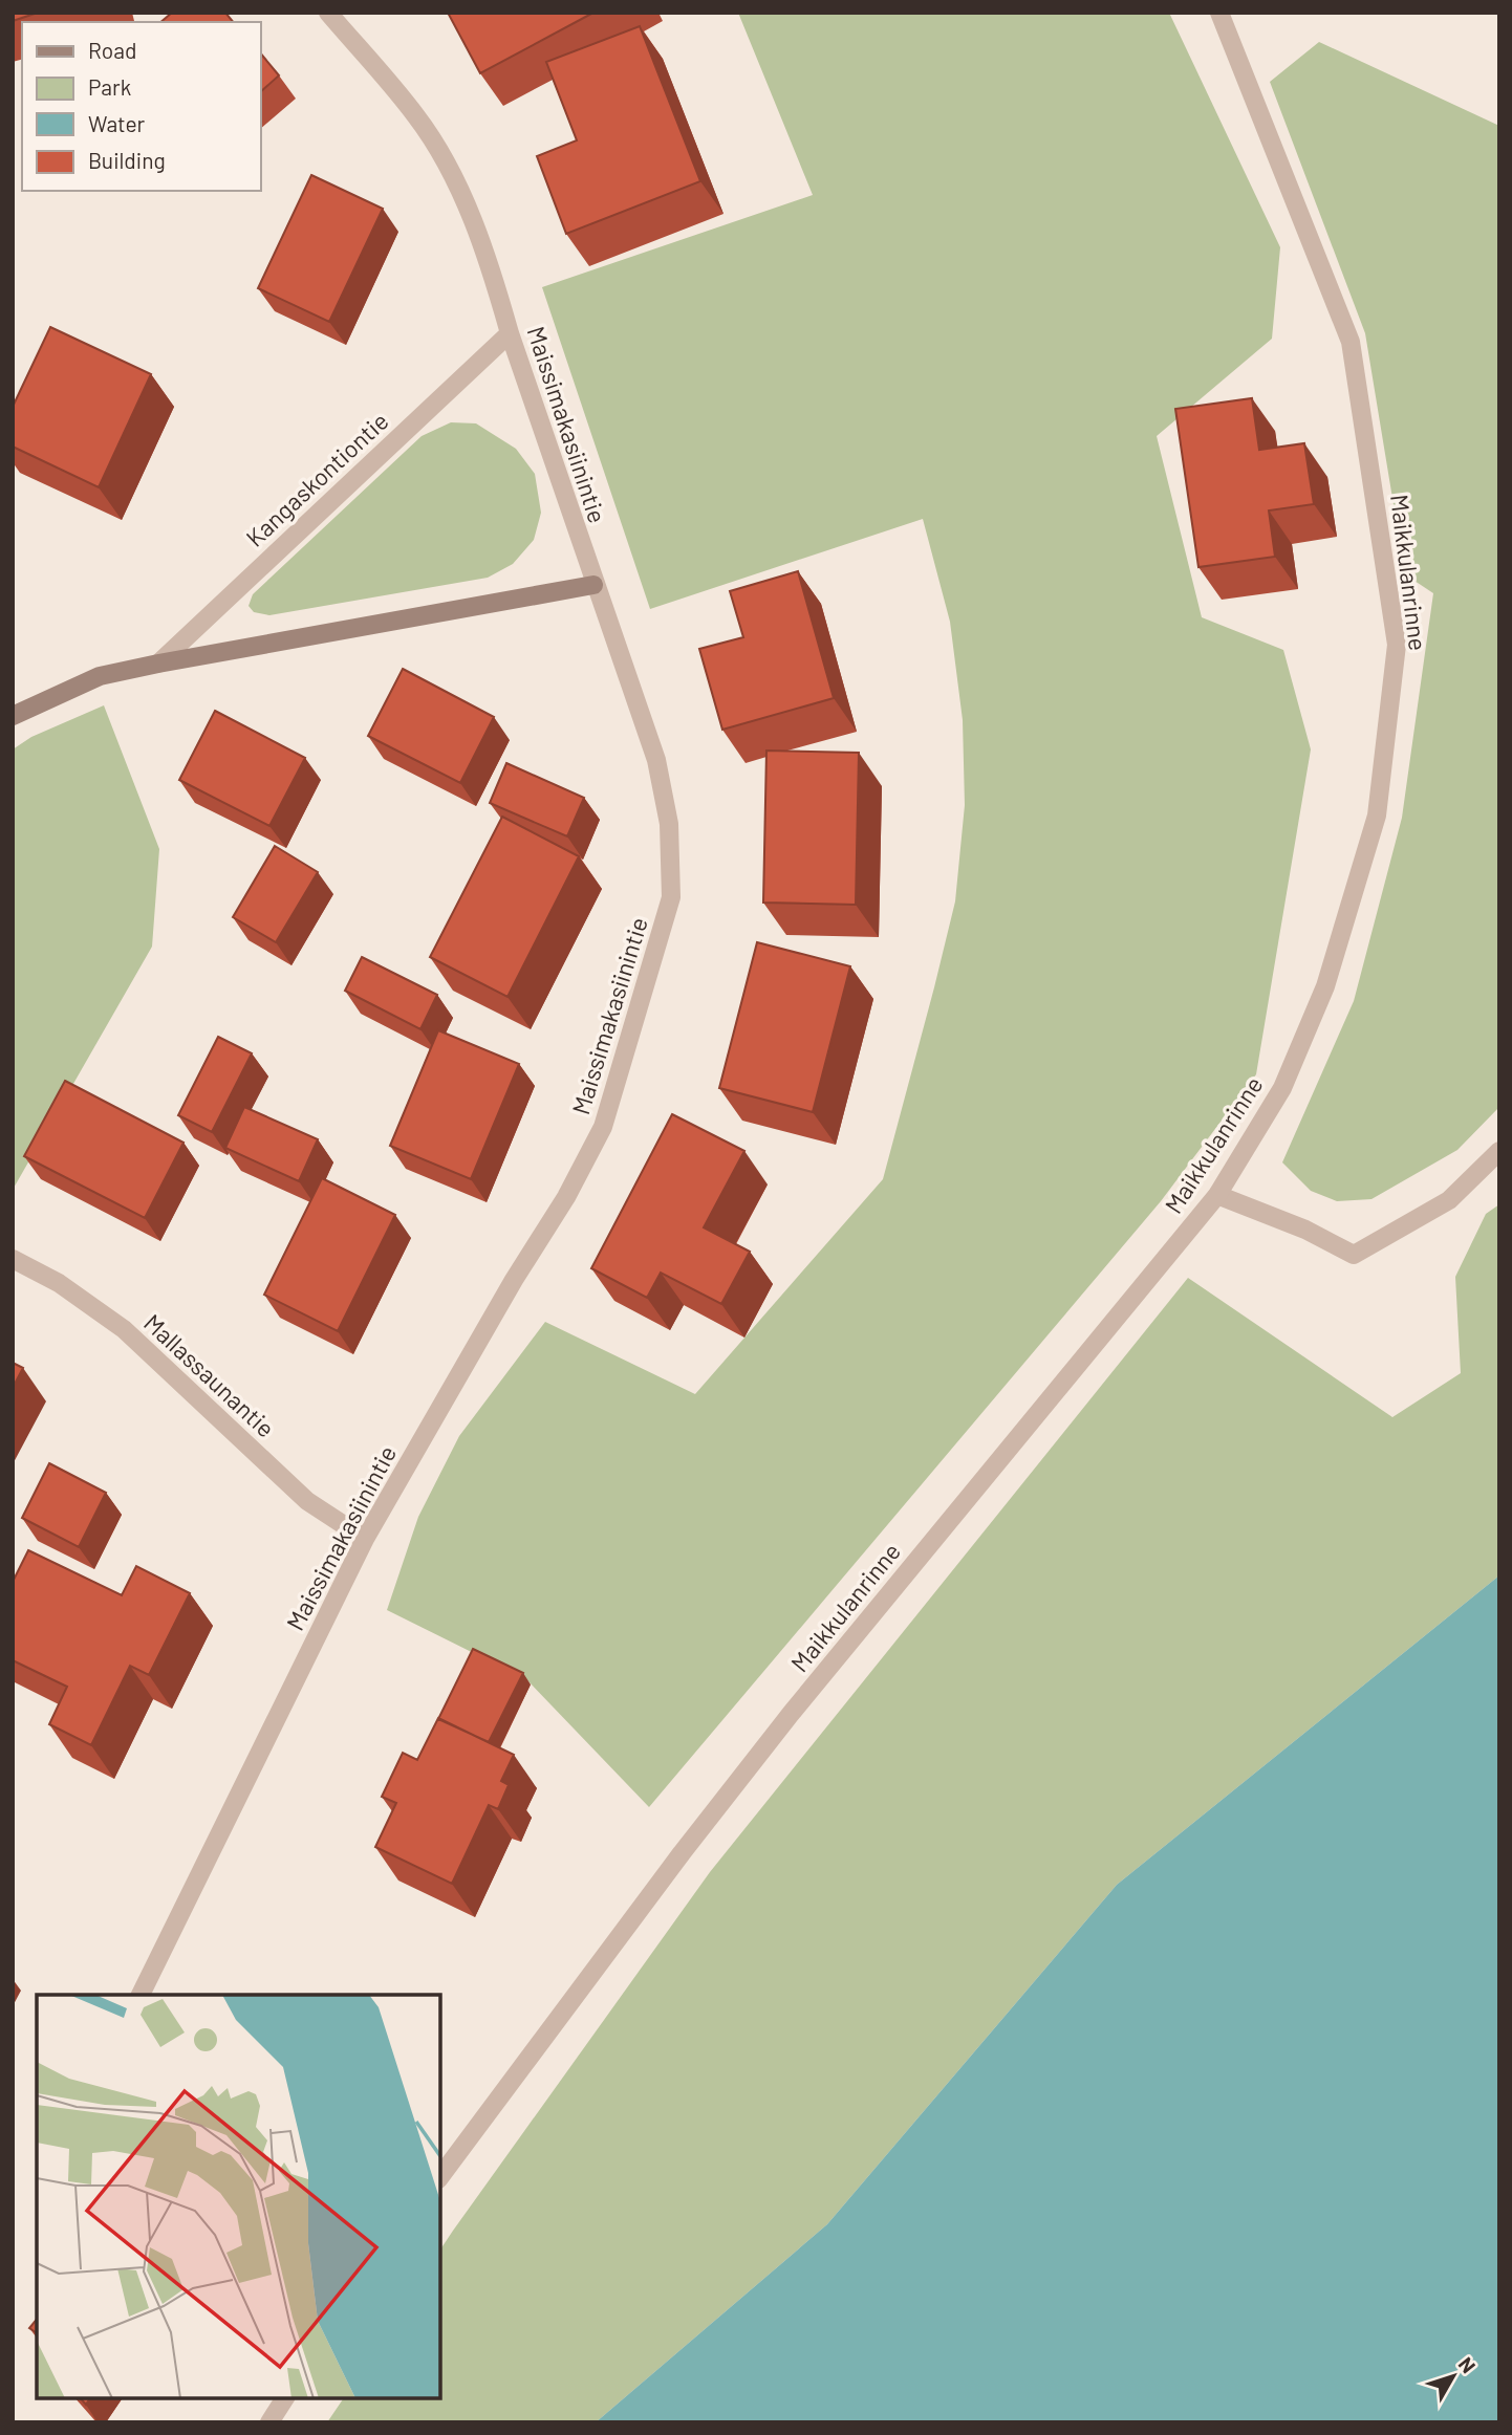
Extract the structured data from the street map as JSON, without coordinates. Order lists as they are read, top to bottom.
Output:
{
  "streets": {
    "street": [
      "Maissimakasiinintie",
      "Kangaskontiontie",
      "Maikkulanrinne",
      "Mallassaunantie"
    ]
  },
  "crossings": [
    ["Maissimakasiinintie", "Kangaskontiontie"],
    ["Maissimakasiinintie", "Mallassaunantie"]
  ],
  "legend": [
    "Road",
    "Park",
    "Water",
    "Building"
  ],
  "north": "top right"
}
